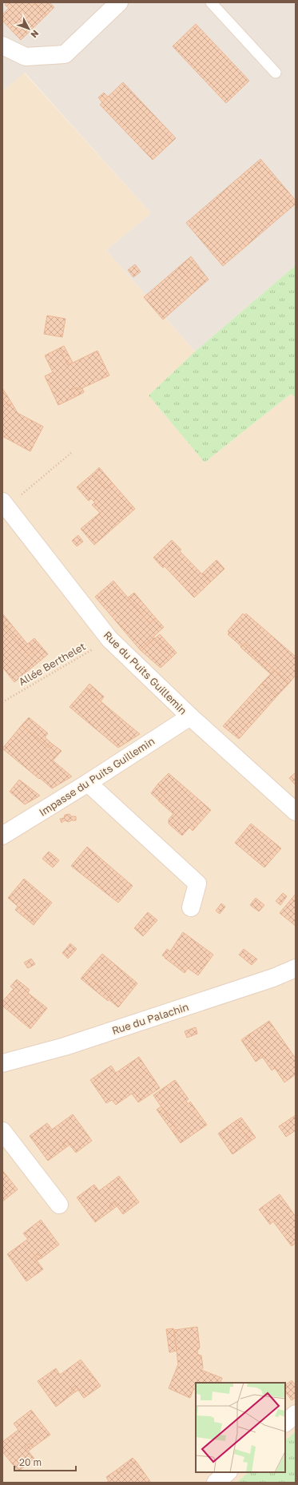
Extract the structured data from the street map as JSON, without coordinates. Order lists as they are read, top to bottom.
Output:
{
  "streets": {
    "street": ["Rue du Puits Guillemin", "Impasse du Puits Guillemin", "Rue du Palachin"],
    "path": ["Allée Berthelet"]
  },
  "crossings": [
    ["Allée Berthelet", "Rue du Puits Guillemin"],
    ["Rue du Puits Guillemin", "Impasse du Puits Guillemin"]
  ],
  "scale_bar": "20 m",
  "north": "bottom right"
}
